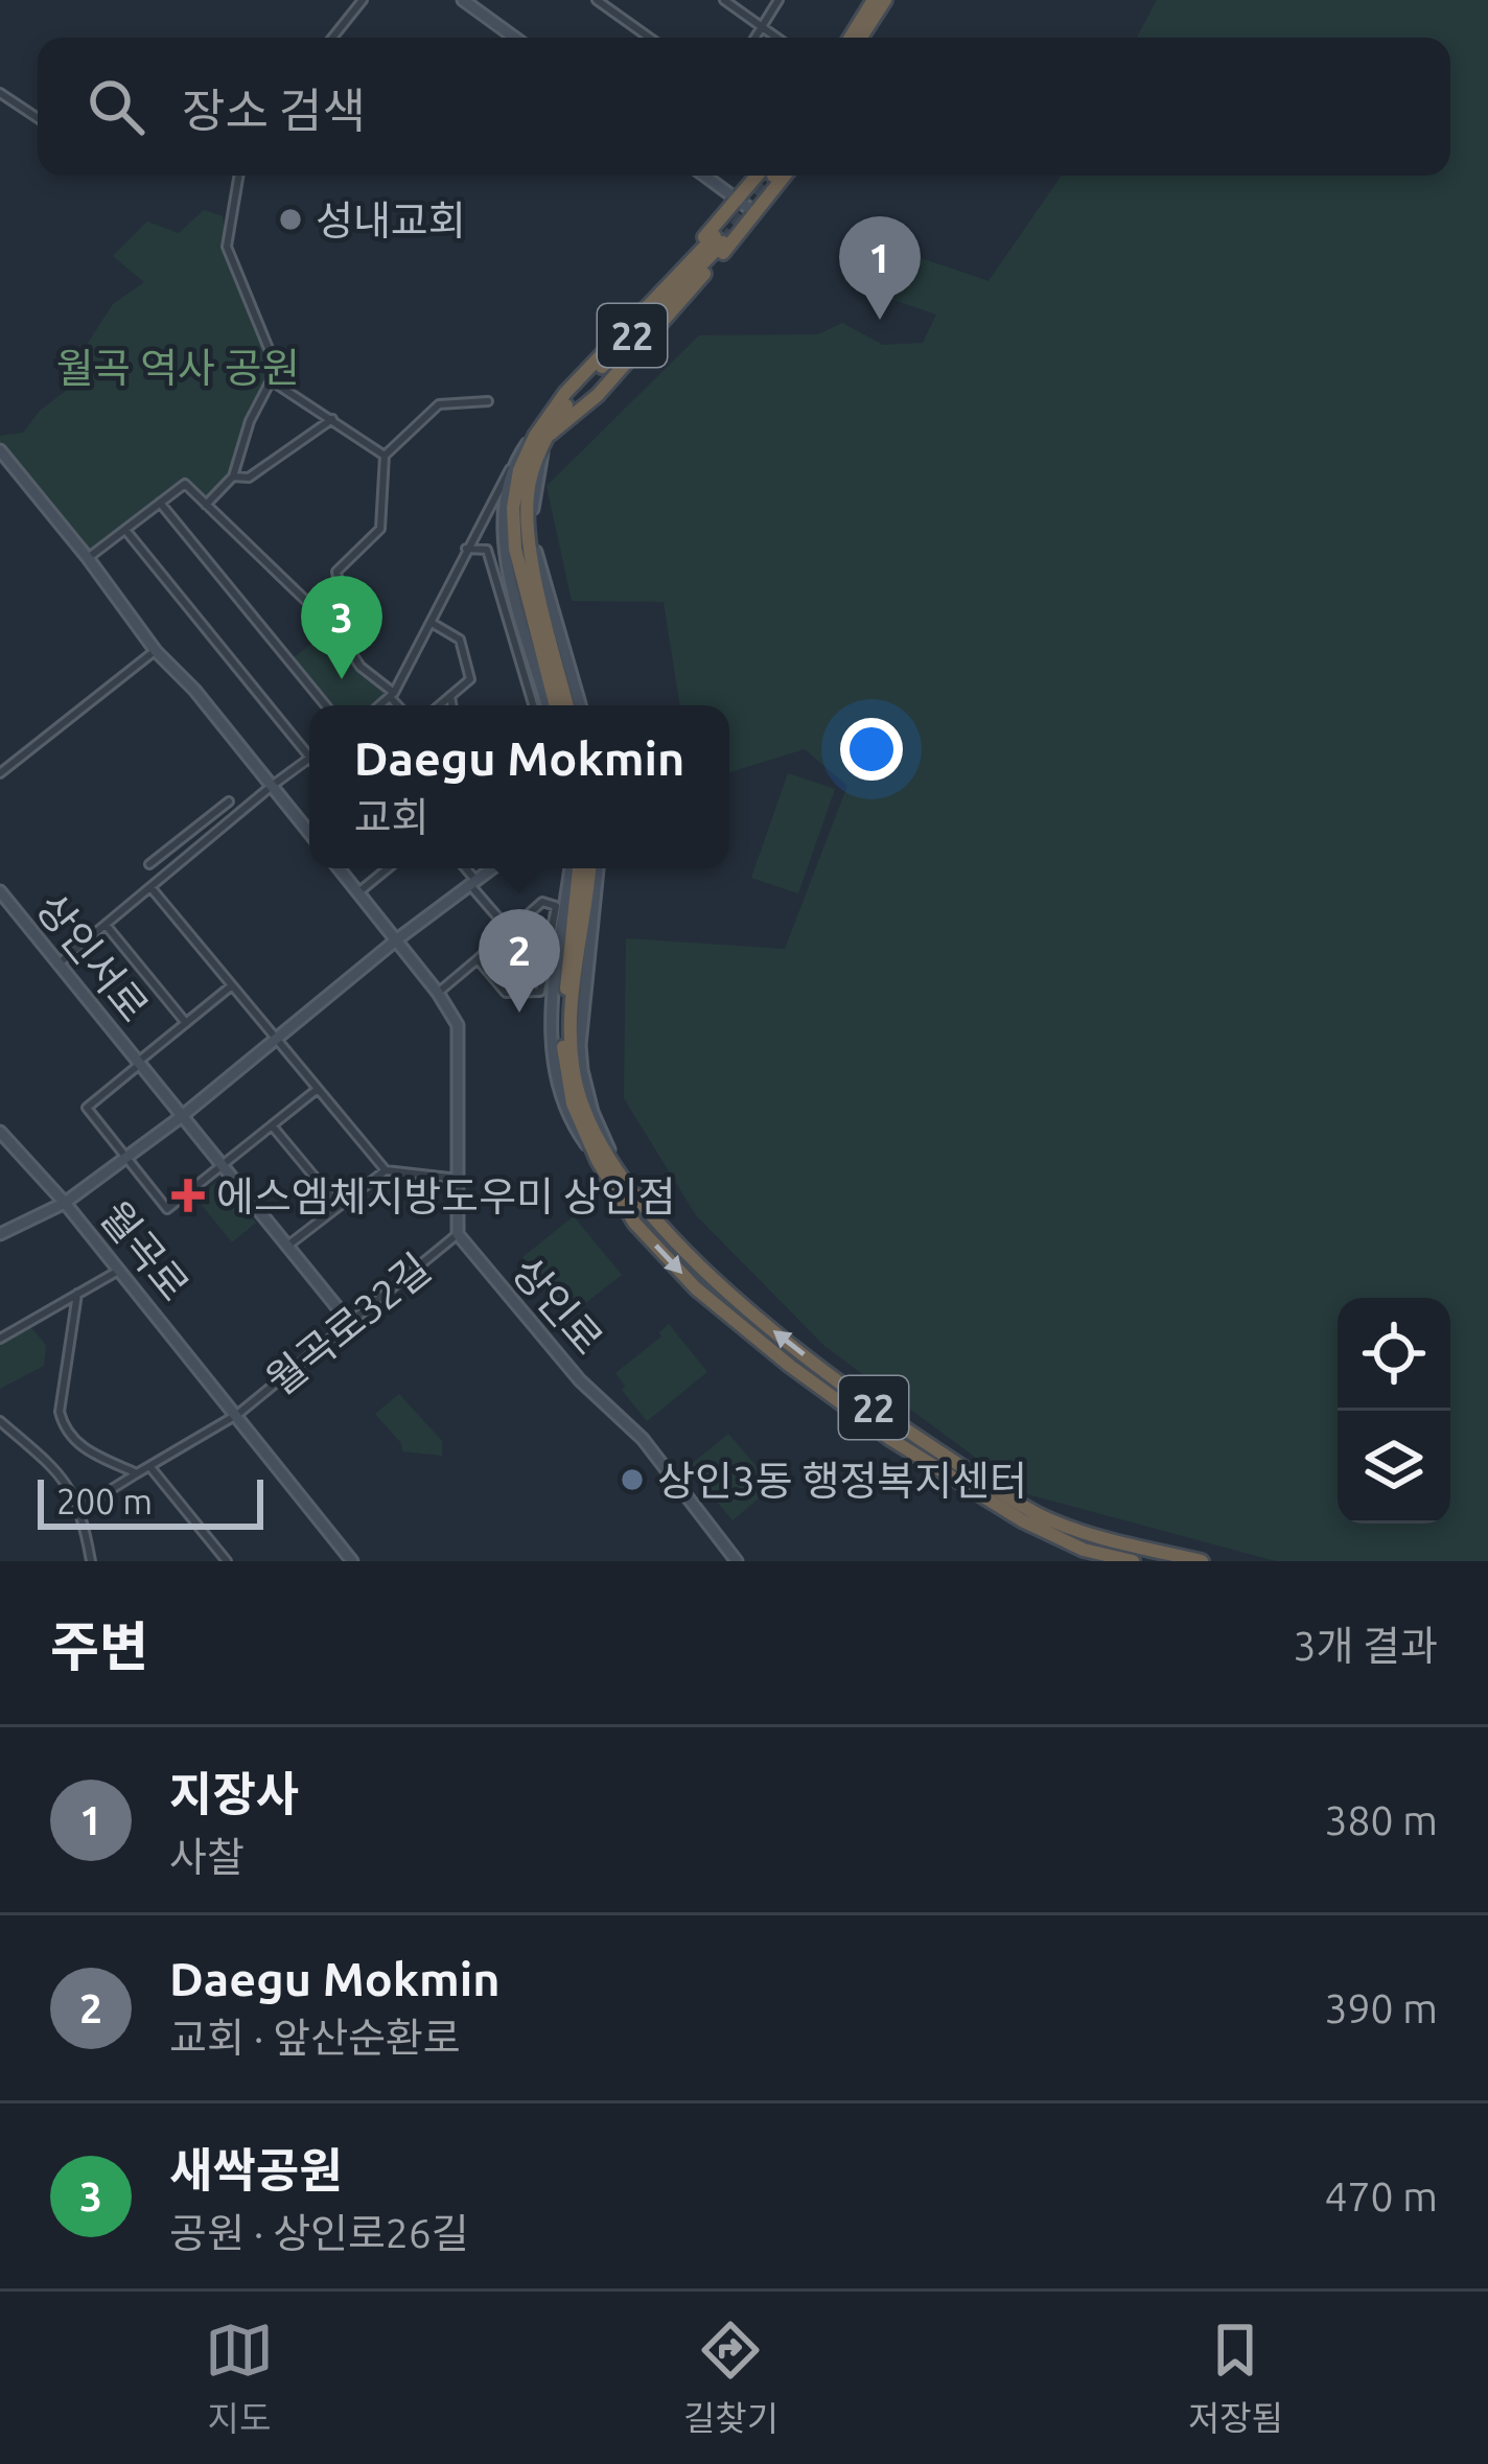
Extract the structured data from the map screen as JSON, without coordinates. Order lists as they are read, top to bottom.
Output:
{
  "streets": {
    "highway": ["22"],
    "main road": ["상인서로", "월곡로", "상인로"],
    "street": ["월곡로32길"]
  },
  "crossings": [
    ["상인서로", "월곡로32길"],
    ["월곡로", "월곡로32길"],
    ["상인로", "월곡로32길"]
  ],
  "parks": ["월곡 역사 공원"],
  "places": {
    "other": ["성내교회", "상인3동 행정복지센터"],
    "health": ["에스엠체지방도우미 상인점"]
  },
  "scale_bar": "200 m",
  "page": {
    "search": "장소 검색",
    "pins": ["1", "3", "2"],
    "popup": ["Daegu Mokmin", "교회"],
    "scale": "200 m",
    "heading": ["주변", "3개 결과"],
    "list": [
      {
        "mark": "1",
        "name": "지장사",
        "note": "사찰",
        "value": "380 m"
      },
      {
        "mark": "2",
        "name": "Daegu Mokmin",
        "note": "교회 · 앞산순환로",
        "value": "390 m"
      },
      {
        "mark": "3",
        "name": "새싹공원",
        "note": "공원 · 상인로26길",
        "value": "470 m"
      }
    ],
    "nav": ["지도", "길찾기", "저장됨"]
  }
}
